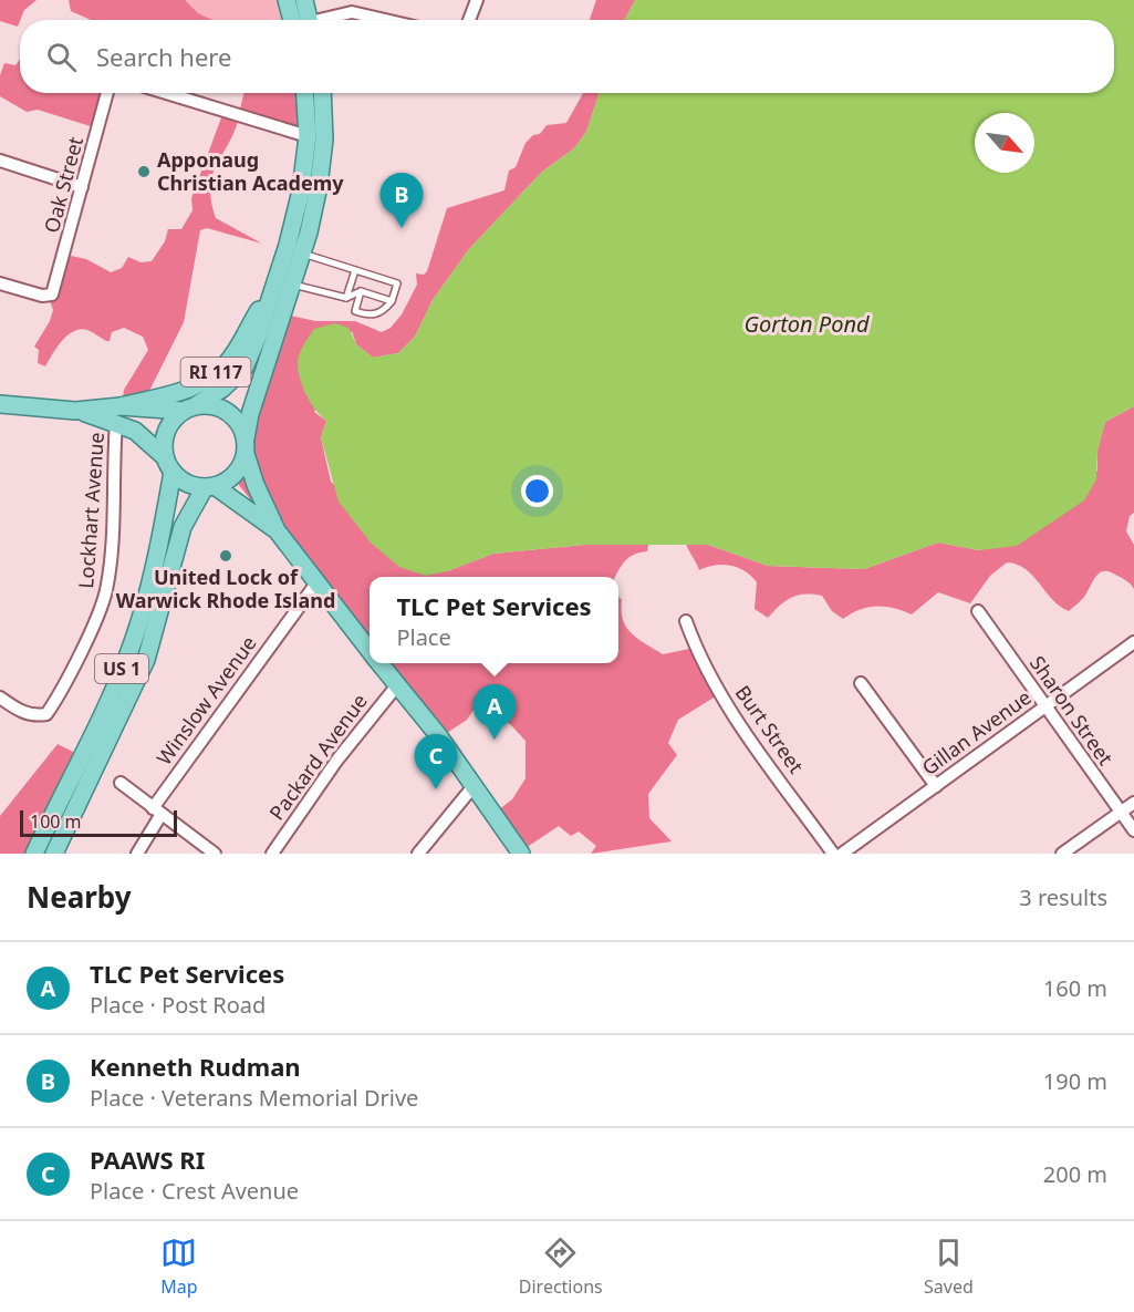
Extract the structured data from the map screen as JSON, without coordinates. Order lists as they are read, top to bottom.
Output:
{
  "streets": {
    "main road": ["RI 117", "US 1"],
    "street": [
      "Oak Street",
      "Lockhart Avenue",
      "Winslow Avenue",
      "Sharon Street",
      "Burt Street",
      "Gillan Avenue",
      "Packard Avenue"
    ]
  },
  "crossings": [
    ["RI 117", "Lockhart Avenue"],
    ["RI 117", "US 1"],
    ["Sharon Street", "Gillan Avenue"]
  ],
  "water": ["Gorton Pond"],
  "places": ["Apponaug Christian Academy", "United Lock of Warwick Rhode Island"],
  "scale_bar": "100 m",
  "north": "bottom right",
  "page": {
    "search": "Search here",
    "pins": ["B", "A", "C"],
    "popup": ["TLC Pet Services", "Place"],
    "scale": "100 m",
    "heading": ["Nearby", "3 results"],
    "list": [
      {
        "mark": "A",
        "name": "TLC Pet Services",
        "note": "Place · Post Road",
        "value": "160 m"
      },
      {
        "mark": "B",
        "name": "Kenneth Rudman",
        "note": "Place · Veterans Memorial Drive",
        "value": "190 m"
      },
      {
        "mark": "C",
        "name": "PAAWS RI",
        "note": "Place · Crest Avenue",
        "value": "200 m"
      }
    ],
    "nav": ["Map", "Directions", "Saved"]
  }
}
